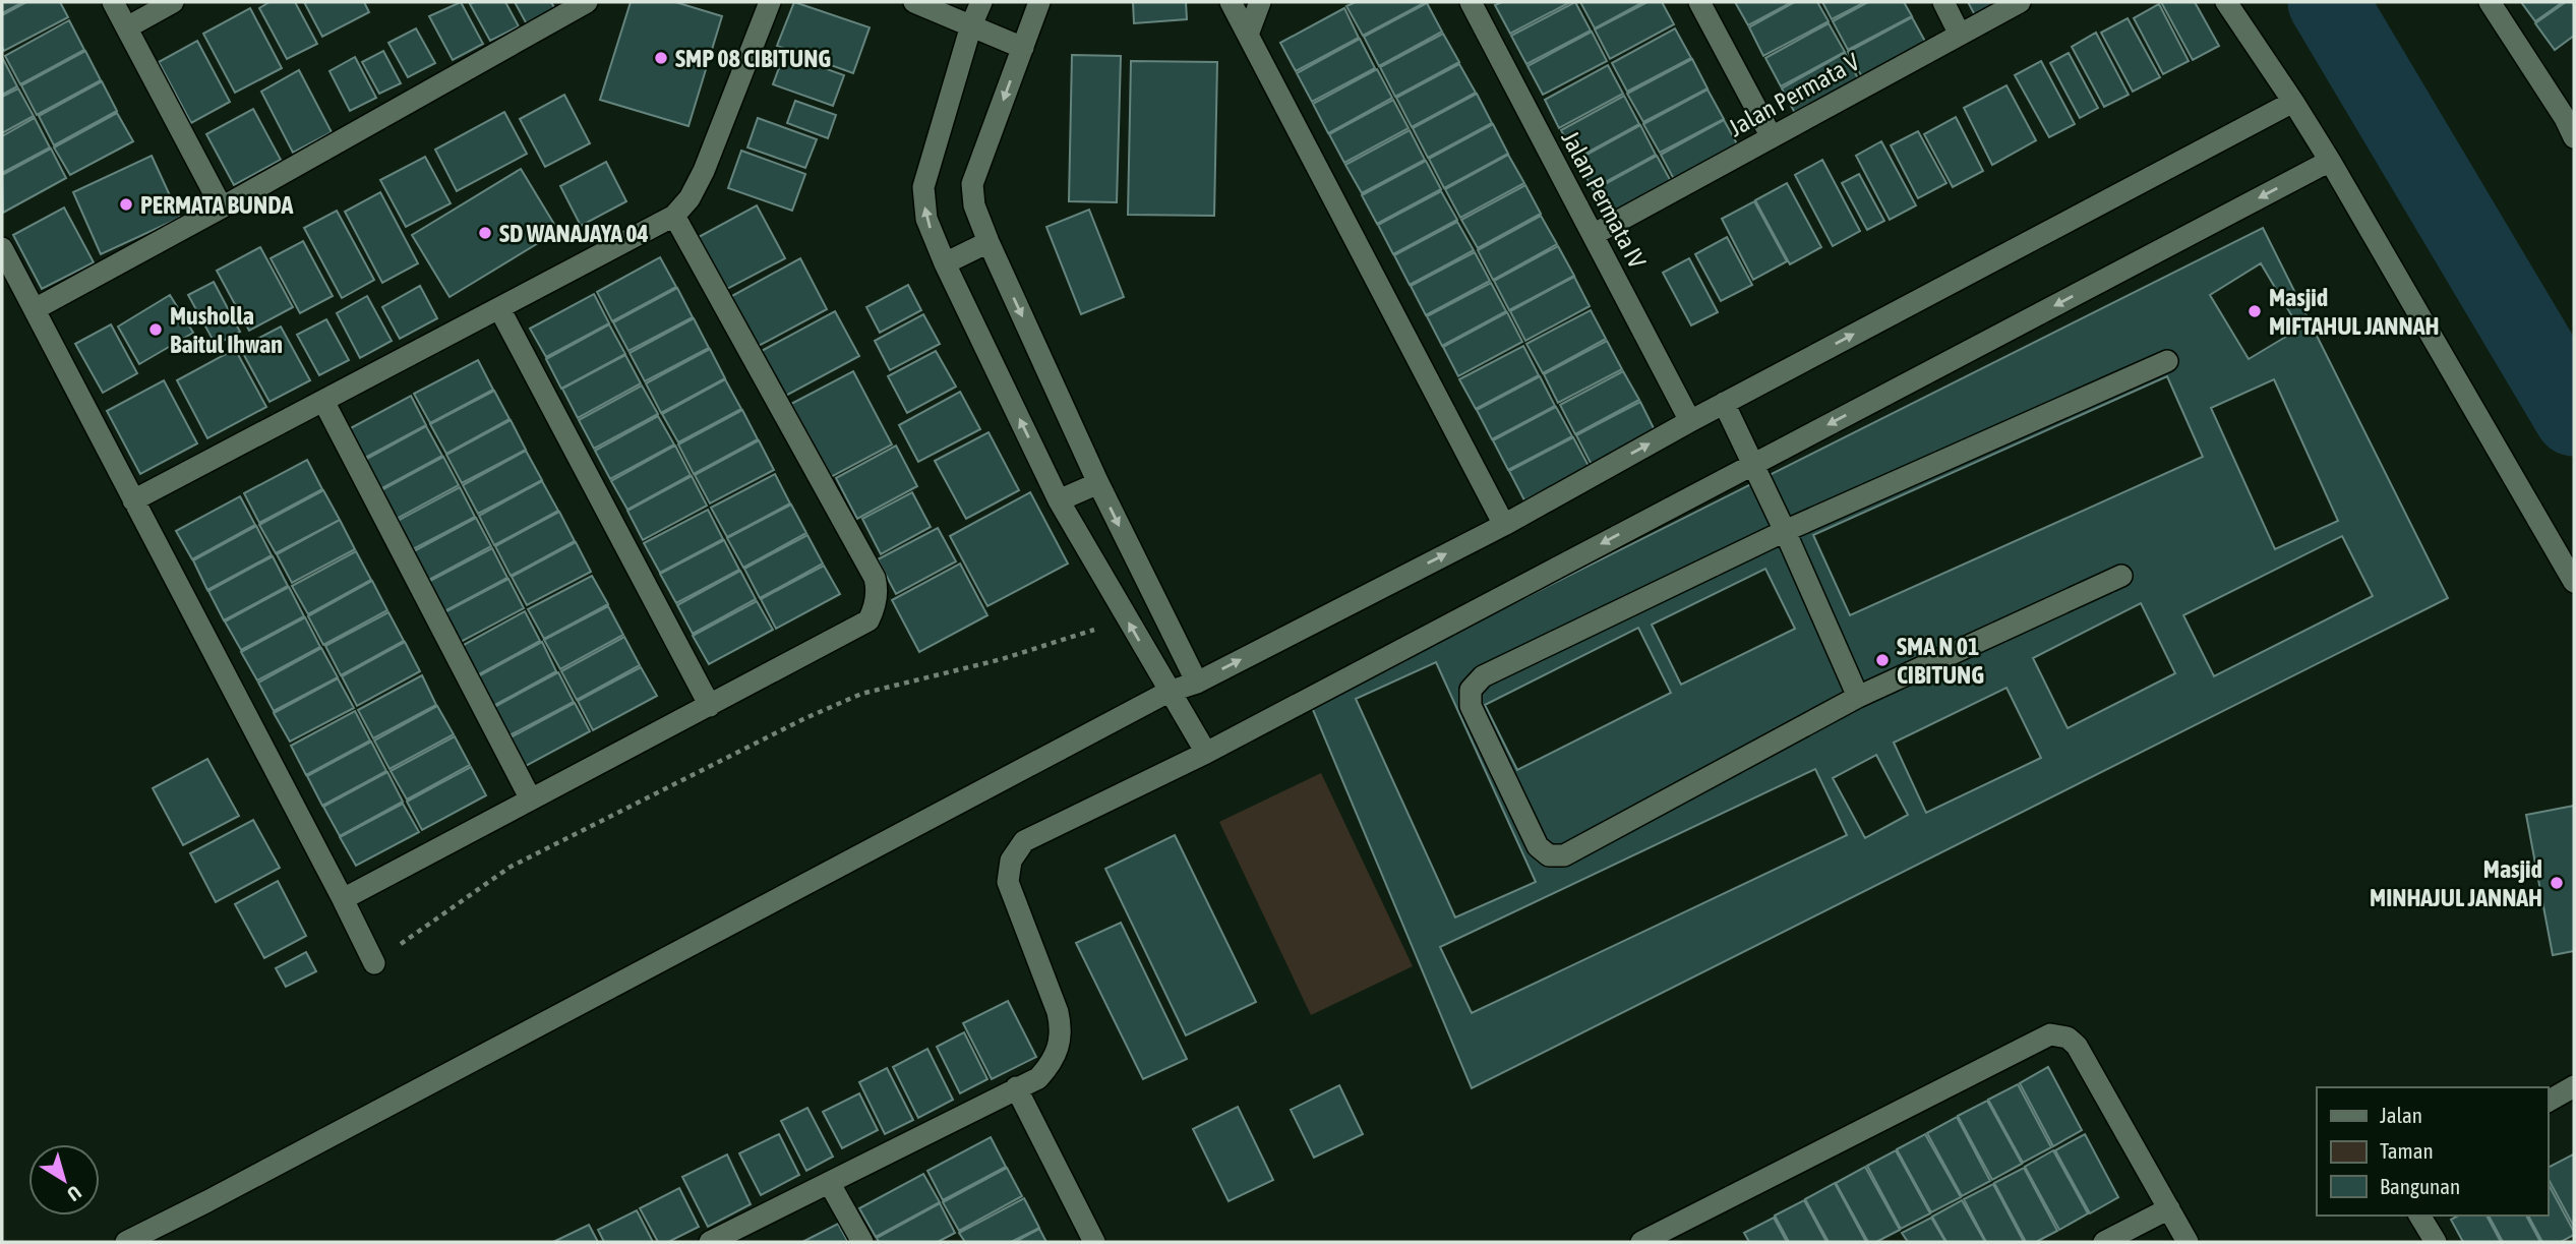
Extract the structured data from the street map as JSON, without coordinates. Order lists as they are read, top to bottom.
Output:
{
  "streets": {
    "street": ["Jalan Permata V", "Jalan Permata IV"]
  },
  "crossings": [
    ["Jalan Permata V", "Jalan Permata IV"]
  ],
  "places": [
    "SMP 08 CIBITUNG",
    "PERMATA BUNDA",
    "SD WANAJAYA 04",
    "Masjid MIFTAHUL JANNAH",
    "Musholla Baitul Ihwan",
    "SMA N 01 CIBITUNG",
    "Masjid MINHAJUL JANNAH"
  ],
  "legend": ["Jalan", "Taman", "Bangunan"],
  "north": "bottom right"
}
